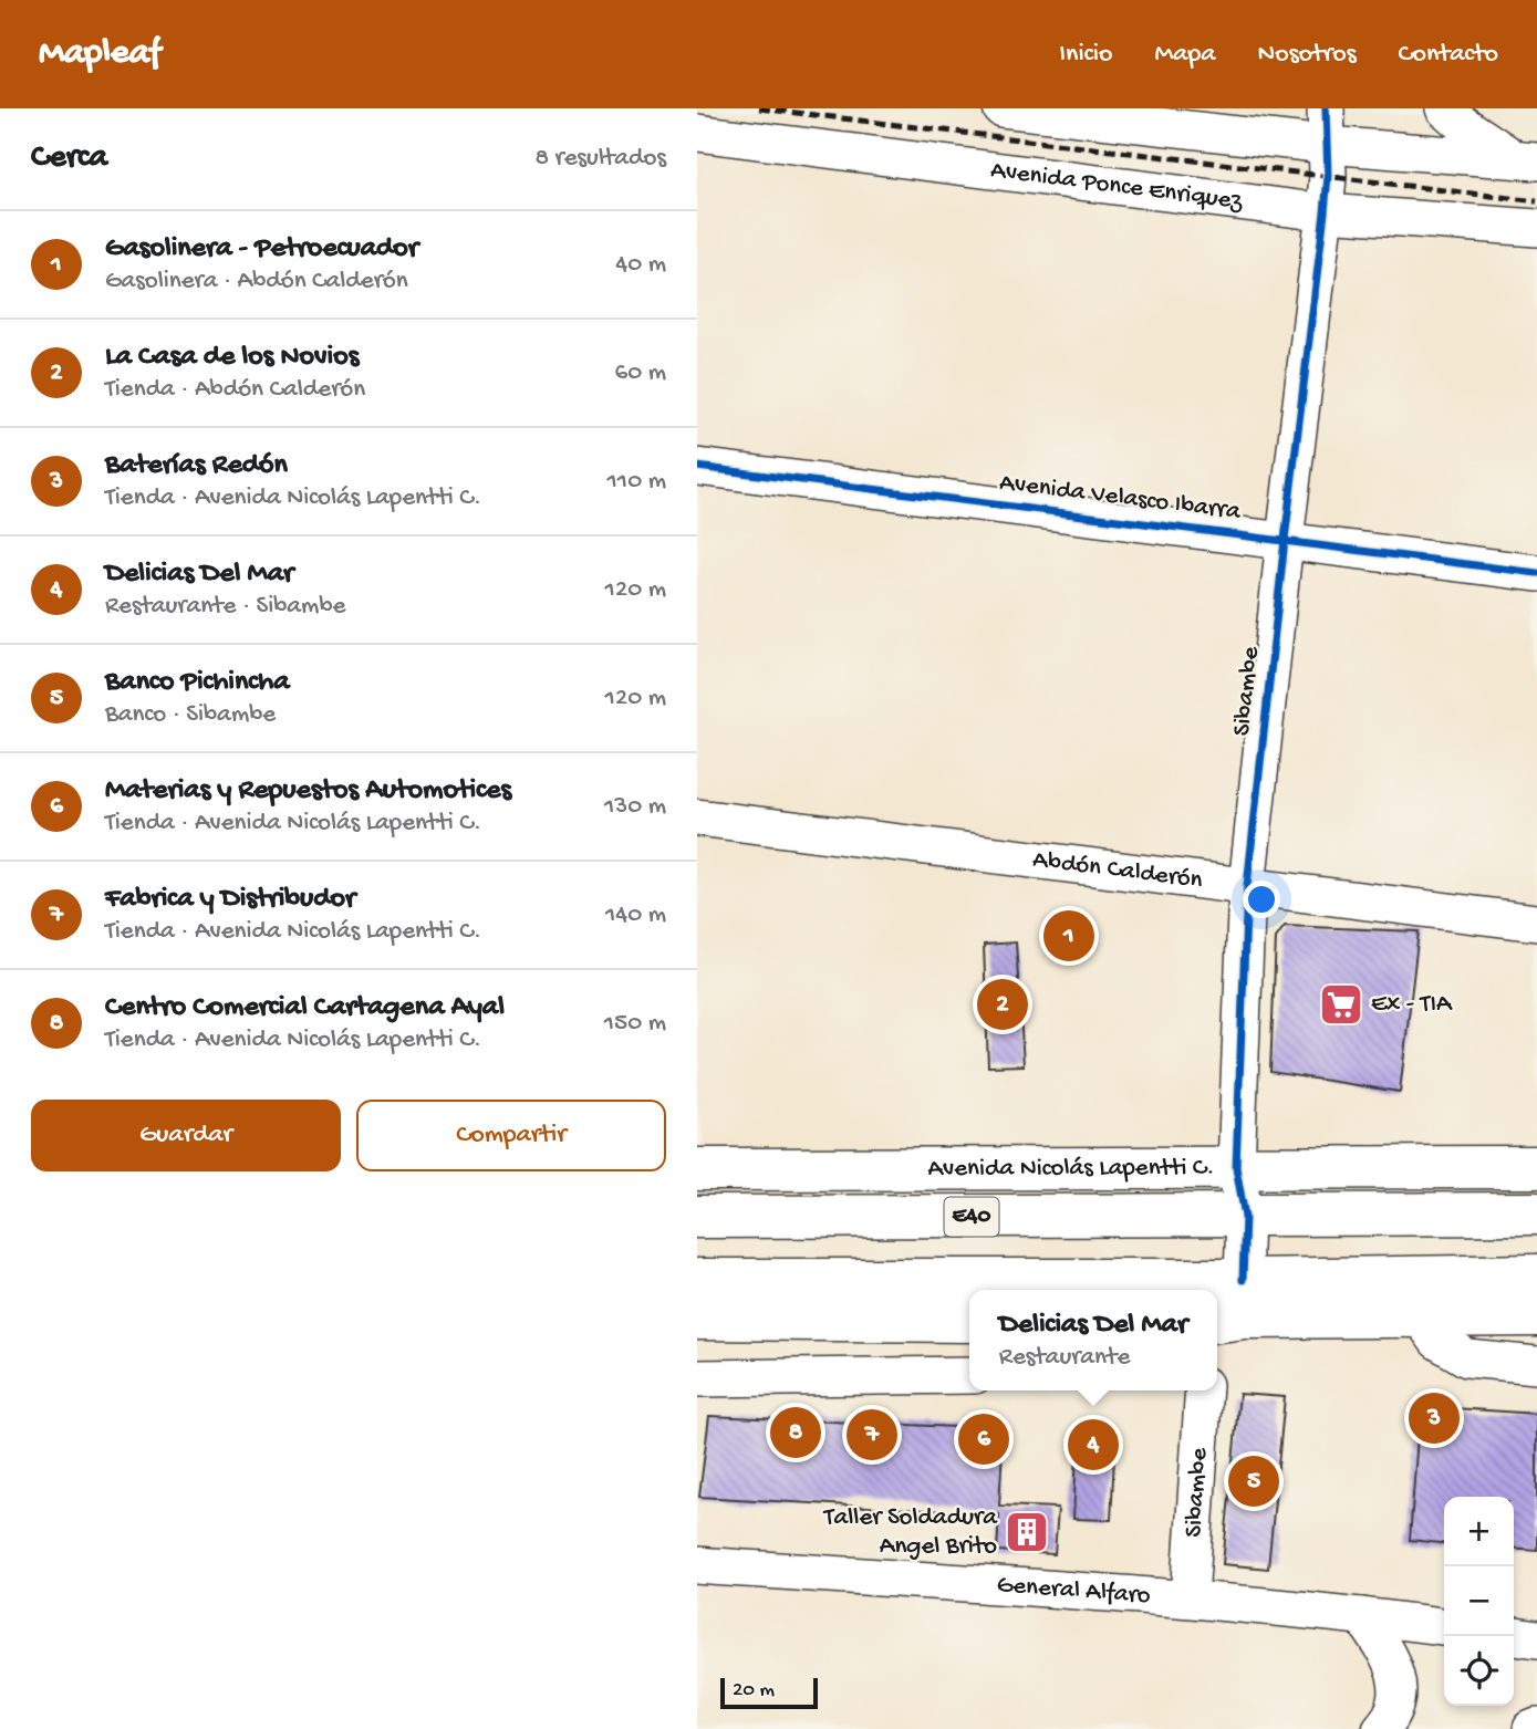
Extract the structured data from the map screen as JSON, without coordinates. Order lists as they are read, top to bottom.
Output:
{
  "streets": {
    "main road": ["Avenida Nicolás Lapentti C.", "E40"],
    "street": [
      "Avenida Ponce Enriquez",
      "Avenida Velasco Ibarra",
      "Sibambe",
      "Abdón Calderón",
      "General Alfaro"
    ]
  },
  "crossings": [
    ["Avenida Ponce Enriquez", "Sibambe"],
    ["Avenida Velasco Ibarra", "Sibambe"],
    ["Sibambe", "Abdón Calderón"],
    ["Sibambe", "Avenida Nicolás Lapentti C."],
    ["Sibambe", "General Alfaro"]
  ],
  "places": {
    "supermarket": ["Ex - TIA"],
    "building": ["Taller Soldadura Angel Brito"]
  },
  "scale_bar": "20 m",
  "page": {
    "header": "Mapleaf",
    "nav": [
      "Inicio",
      "Mapa",
      "Nosotros",
      "Contacto"
    ],
    "heading": ["Cerca", "8 resultados"],
    "list": [
      {
        "mark": "1",
        "name": "Gasolinera - Petroecuador",
        "note": "Gasolinera · Abdón Calderón",
        "value": "40 m"
      },
      {
        "mark": "2",
        "name": "La Casa de los Novios",
        "note": "Tienda · Abdón Calderón",
        "value": "60 m"
      },
      {
        "mark": "3",
        "name": "Baterías Redón",
        "note": "Tienda · Avenida Nicolás Lapentti C.",
        "value": "110 m"
      },
      {
        "mark": "4",
        "name": "Delicias Del Mar",
        "note": "Restaurante · Sibambe",
        "value": "120 m"
      },
      {
        "mark": "5",
        "name": "Banco Pichincha",
        "note": "Banco · Sibambe",
        "value": "120 m"
      },
      {
        "mark": "6",
        "name": "Materias y Repuestos Automotices",
        "note": "Tienda · Avenida Nicolás Lapentti C.",
        "value": "130 m"
      },
      {
        "mark": "7",
        "name": "Fabrica y Distribudor",
        "note": "Tienda · Avenida Nicolás Lapentti C.",
        "value": "140 m"
      },
      {
        "mark": "8",
        "name": "Centro Comercial Cartagena Ayal",
        "note": "Tienda · Avenida Nicolás Lapentti C.",
        "value": "150 m"
      }
    ],
    "pins": [
      "1",
      "2",
      "3",
      "8",
      "7",
      "6",
      "4",
      "5"
    ],
    "buttons": ["Guardar", "Compartir"],
    "popup": ["Delicias Del Mar", "Restaurante"],
    "map_buttons": ["+", "−"],
    "scale": "20 m"
  }
}
